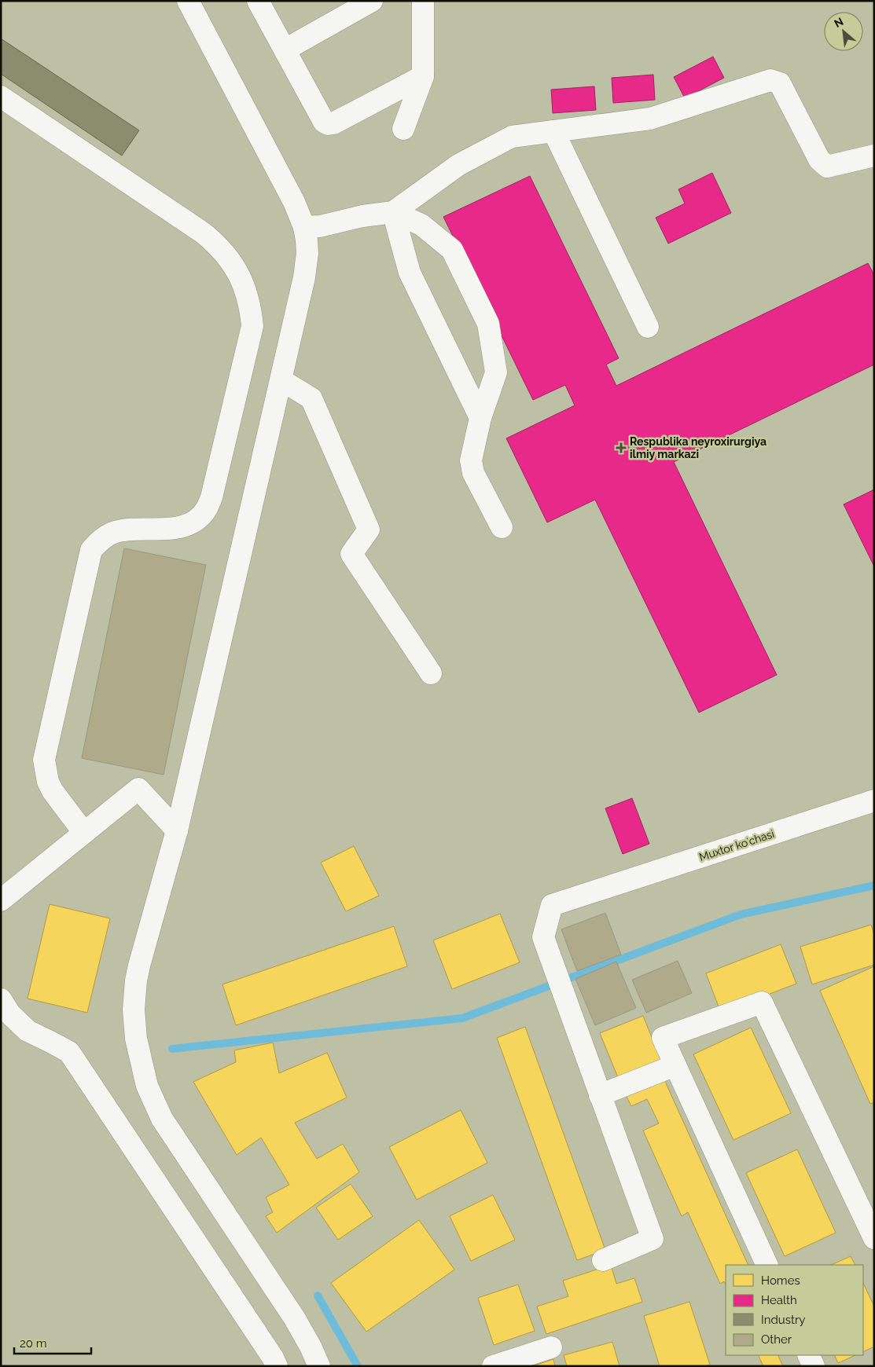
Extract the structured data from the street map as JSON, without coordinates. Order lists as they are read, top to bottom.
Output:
{
  "streets": {
    "street": ["Muxtor koʻchasi"]
  },
  "places": {
    "health": ["Respublika neyroxirurgiya ilmiy markazi"]
  },
  "legend": [
    "Homes",
    "Health",
    "Industry",
    "Other"
  ],
  "scale_bar": "20 m",
  "north": "top left"
}
